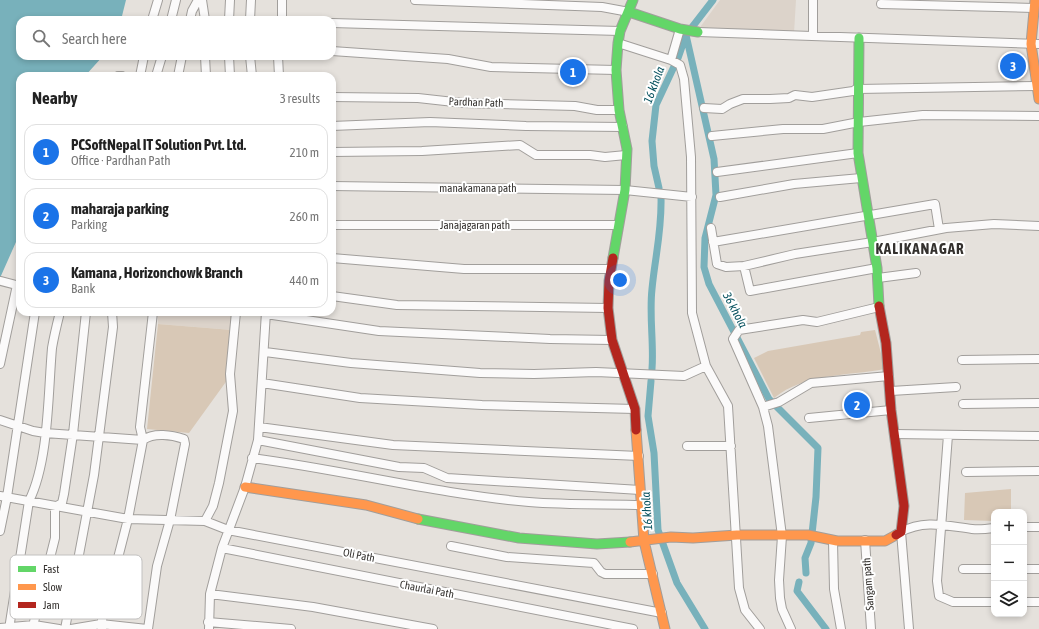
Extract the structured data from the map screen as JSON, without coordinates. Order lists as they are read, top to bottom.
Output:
{
  "streets": {
    "street": [
      "Pardhan Path",
      "manakamana path",
      "Janajagaran path",
      "Oli Path",
      "Sangam path",
      "Chaurlai Path"
    ]
  },
  "districts": ["KALIKANAGAR"],
  "water": ["16 khola", "36 khola"],
  "legend": ["Fast", "Slow", "Jam"],
  "page": {
    "search": "Search here",
    "pins": ["3", "1", "2"],
    "heading": ["Nearby", "3 results"],
    "list": [
      {
        "mark": "1",
        "name": "PCSoftNepal IT Solution Pvt. Ltd.",
        "note": "Office · Pardhan Path",
        "value": "210 m"
      },
      {
        "mark": "2",
        "name": "maharaja parking",
        "note": "Parking",
        "value": "260 m"
      },
      {
        "mark": "3",
        "name": "Kamana , Horizonchowk Branch",
        "note": "Bank",
        "value": "440 m"
      }
    ],
    "map_buttons": ["+", "−"]
  }
}
